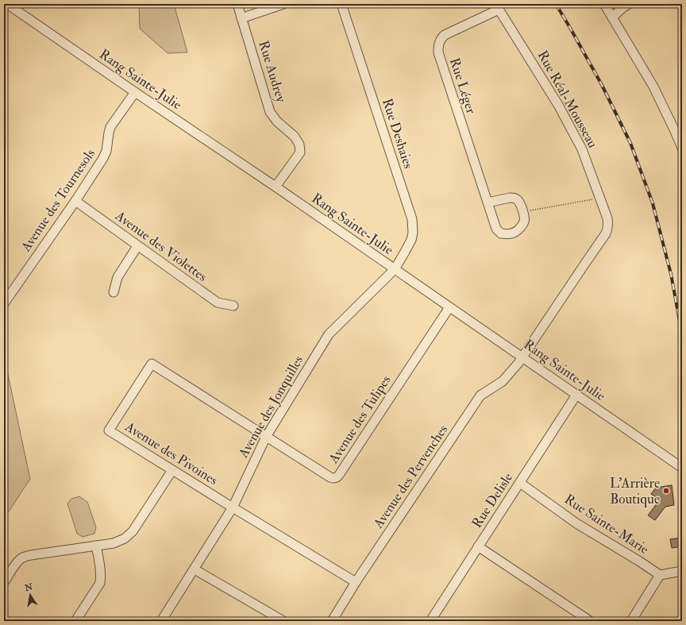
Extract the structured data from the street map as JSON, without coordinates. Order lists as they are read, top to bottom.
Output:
{
  "streets": {
    "street": [
      "Rue Audrey",
      "Rang Sainte-Julie",
      "Rue Léger",
      "Rue Réal-Mousseau",
      "Rue Deshaies",
      "Avenue des Tournesols",
      "Avenue des Violettes",
      "Avenue des Jonquilles",
      "Avenue des Tulipes",
      "Avenue des Pivoines",
      "Avenue des Pervenches",
      "Rue Delisle",
      "Rue Sainte-Marie"
    ]
  },
  "crossings": [
    ["Rue Audrey", "Rang Sainte-Julie"],
    ["Rang Sainte-Julie", "Rue Réal-Mousseau"],
    ["Rang Sainte-Julie", "Rue Deshaies"],
    ["Rang Sainte-Julie", "Avenue des Tournesols"],
    ["Rang Sainte-Julie", "Avenue des Jonquilles"],
    ["Rang Sainte-Julie", "Avenue des Tulipes"],
    ["Rang Sainte-Julie", "Avenue des Pervenches"],
    ["Rang Sainte-Julie", "Rue Delisle"],
    ["Rue Léger", "Rue Réal-Mousseau"],
    ["Rue Réal-Mousseau", "Avenue des Pervenches"],
    ["Rue Deshaies", "Avenue des Jonquilles"],
    ["Avenue des Tournesols", "Avenue des Violettes"],
    ["Avenue des Jonquilles", "Avenue des Tulipes"],
    ["Avenue des Jonquilles", "Avenue des Pivoines"],
    ["Avenue des Tulipes", "Avenue des Pivoines"],
    ["Avenue des Pivoines", "Avenue des Pervenches"],
    ["Rue Delisle", "Rue Sainte-Marie"]
  ],
  "places": ["L'Arrière Boutique"],
  "north": "top"
}
